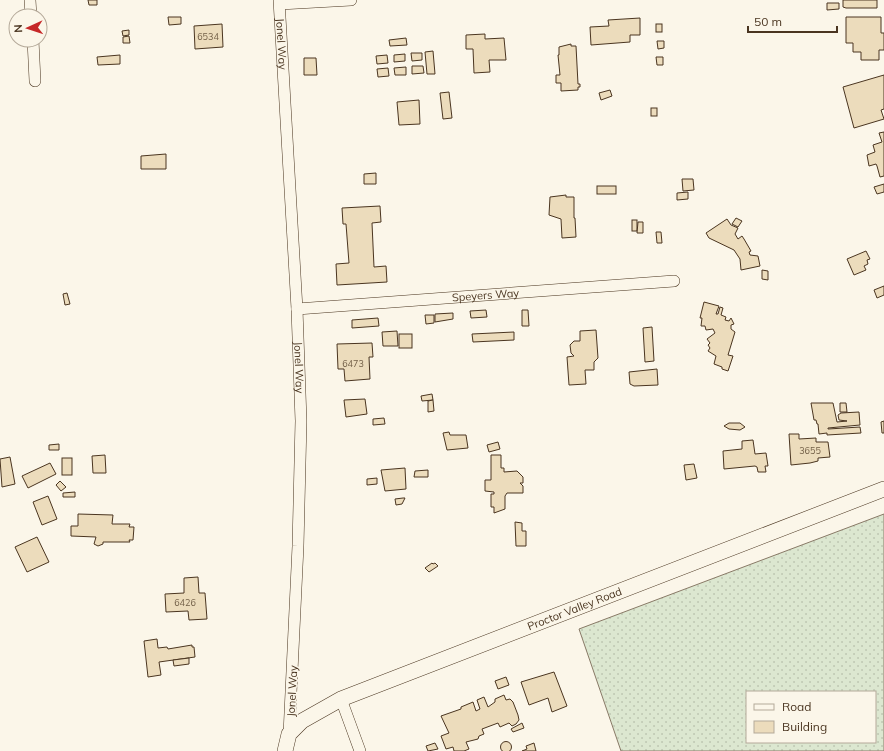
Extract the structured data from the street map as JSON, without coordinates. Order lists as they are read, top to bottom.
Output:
{
  "streets": {
    "street": ["Jonel Way", "Speyers Way", "Proctor Valley Road"]
  },
  "crossings": [
    ["Jonel Way", "Speyers Way"],
    ["Jonel Way", "Proctor Valley Road"]
  ],
  "house_numbers": [
    "6534",
    "6473",
    "3655",
    "6426"
  ],
  "legend": ["Road", "Building"],
  "scale_bar": "50 m",
  "north": "left"
}
